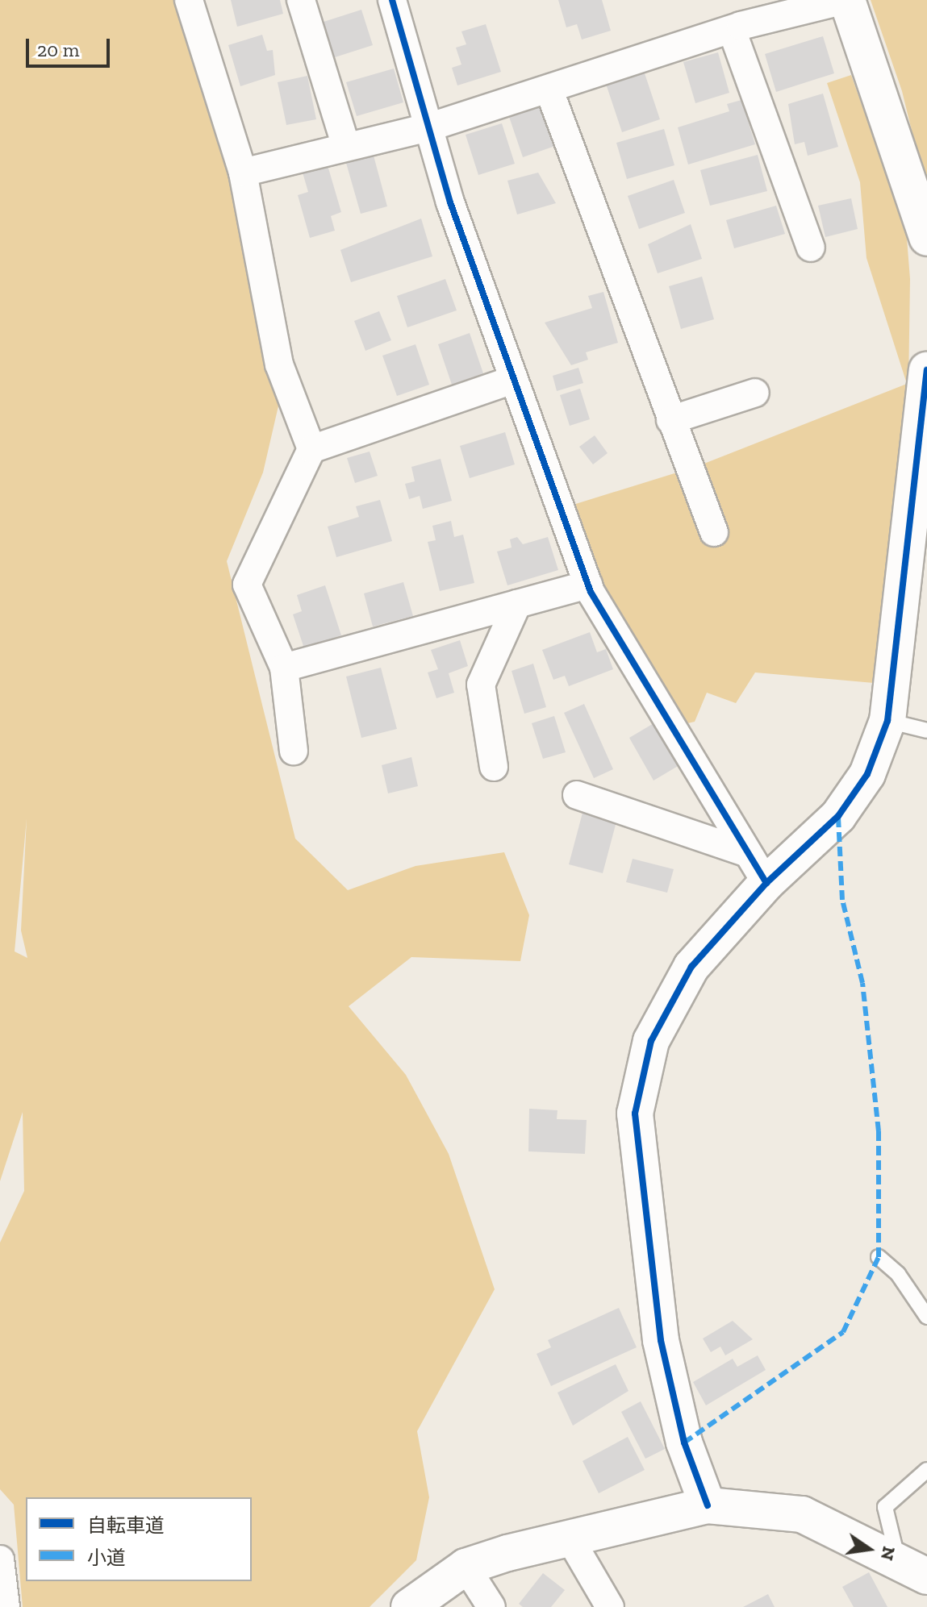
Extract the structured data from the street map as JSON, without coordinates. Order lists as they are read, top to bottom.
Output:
{
  "legend": ["自転車道", "小道"],
  "scale_bar": "20 m",
  "north": "right"
}
